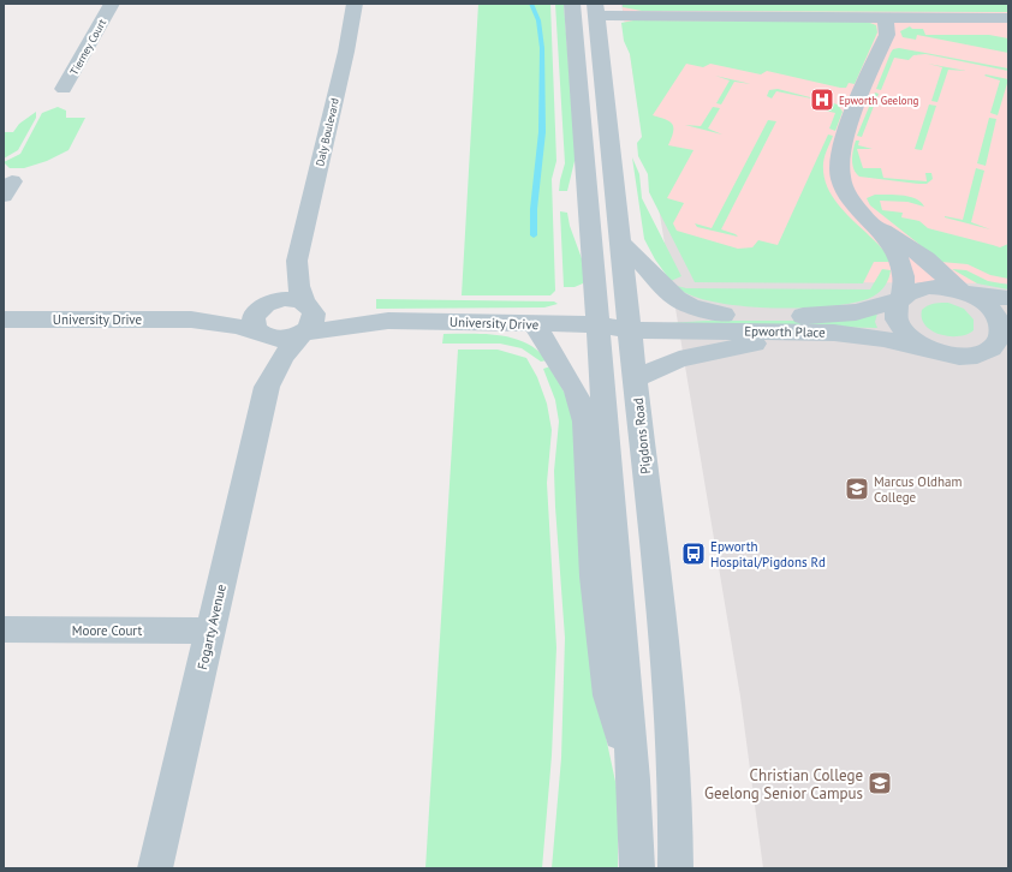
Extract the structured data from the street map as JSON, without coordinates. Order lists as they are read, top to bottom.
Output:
{
  "streets": {
    "street": [
      "Tierney Court",
      "Daly Boulevard",
      "University Drive",
      "Epworth Place",
      "Pigdons Road",
      "Fogarty Avenue",
      "Moore Court"
    ]
  },
  "crossings": [
    ["Daly Boulevard", "University Drive"],
    ["University Drive", "Epworth Place"],
    ["University Drive", "Pigdons Road"],
    ["Epworth Place", "Pigdons Road"],
    ["Fogarty Avenue", "Moore Court"]
  ],
  "places": {
    "hospital": ["Epworth Geelong"],
    "school or university": ["Marcus Oldham College", "Christian College Geelong Senior Campus"],
    "bus stop": ["Epworth Hospital/Pigdons Rd"]
  }
}
